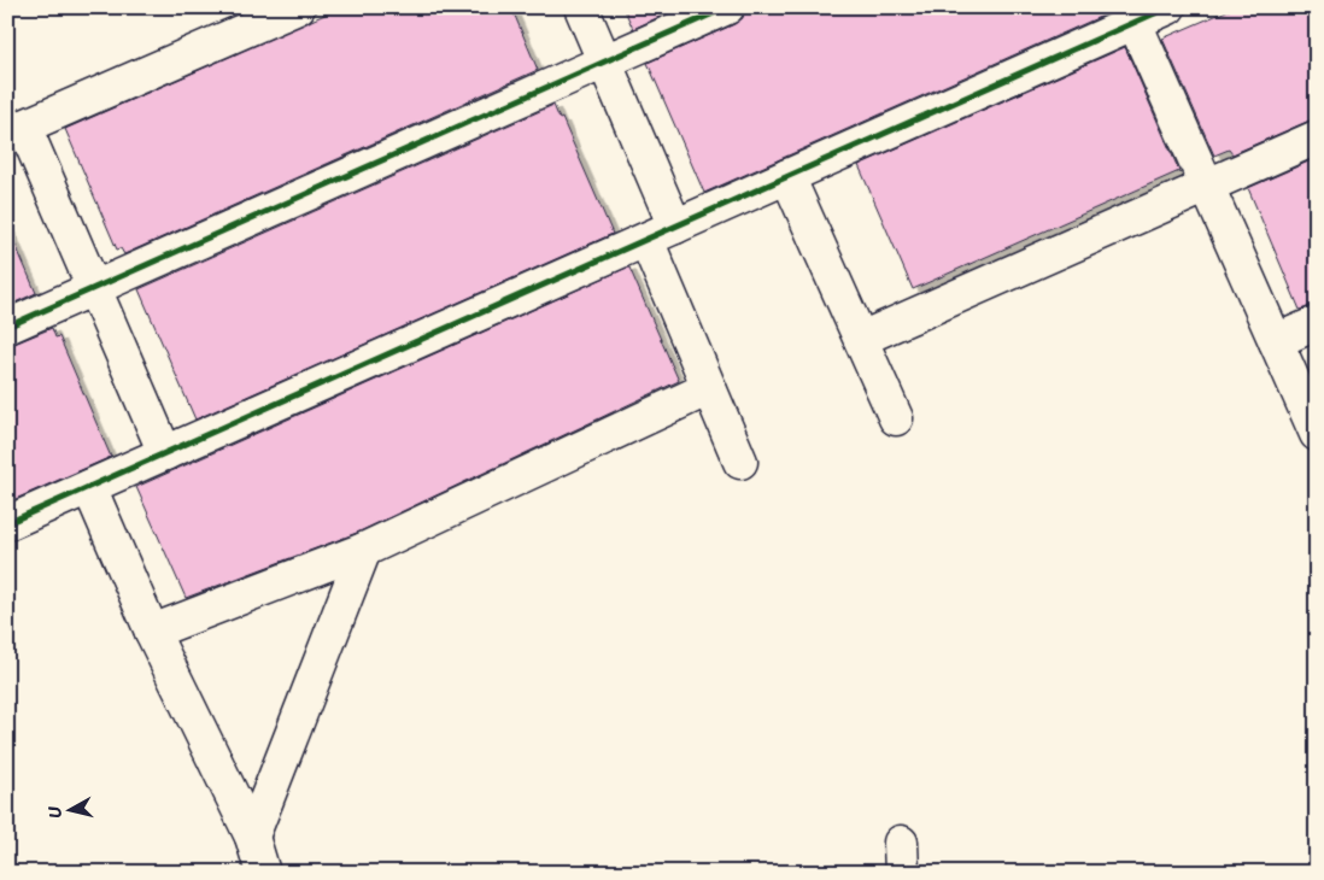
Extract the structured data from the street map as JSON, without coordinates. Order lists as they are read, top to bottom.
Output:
{
  "north": "left"
}
